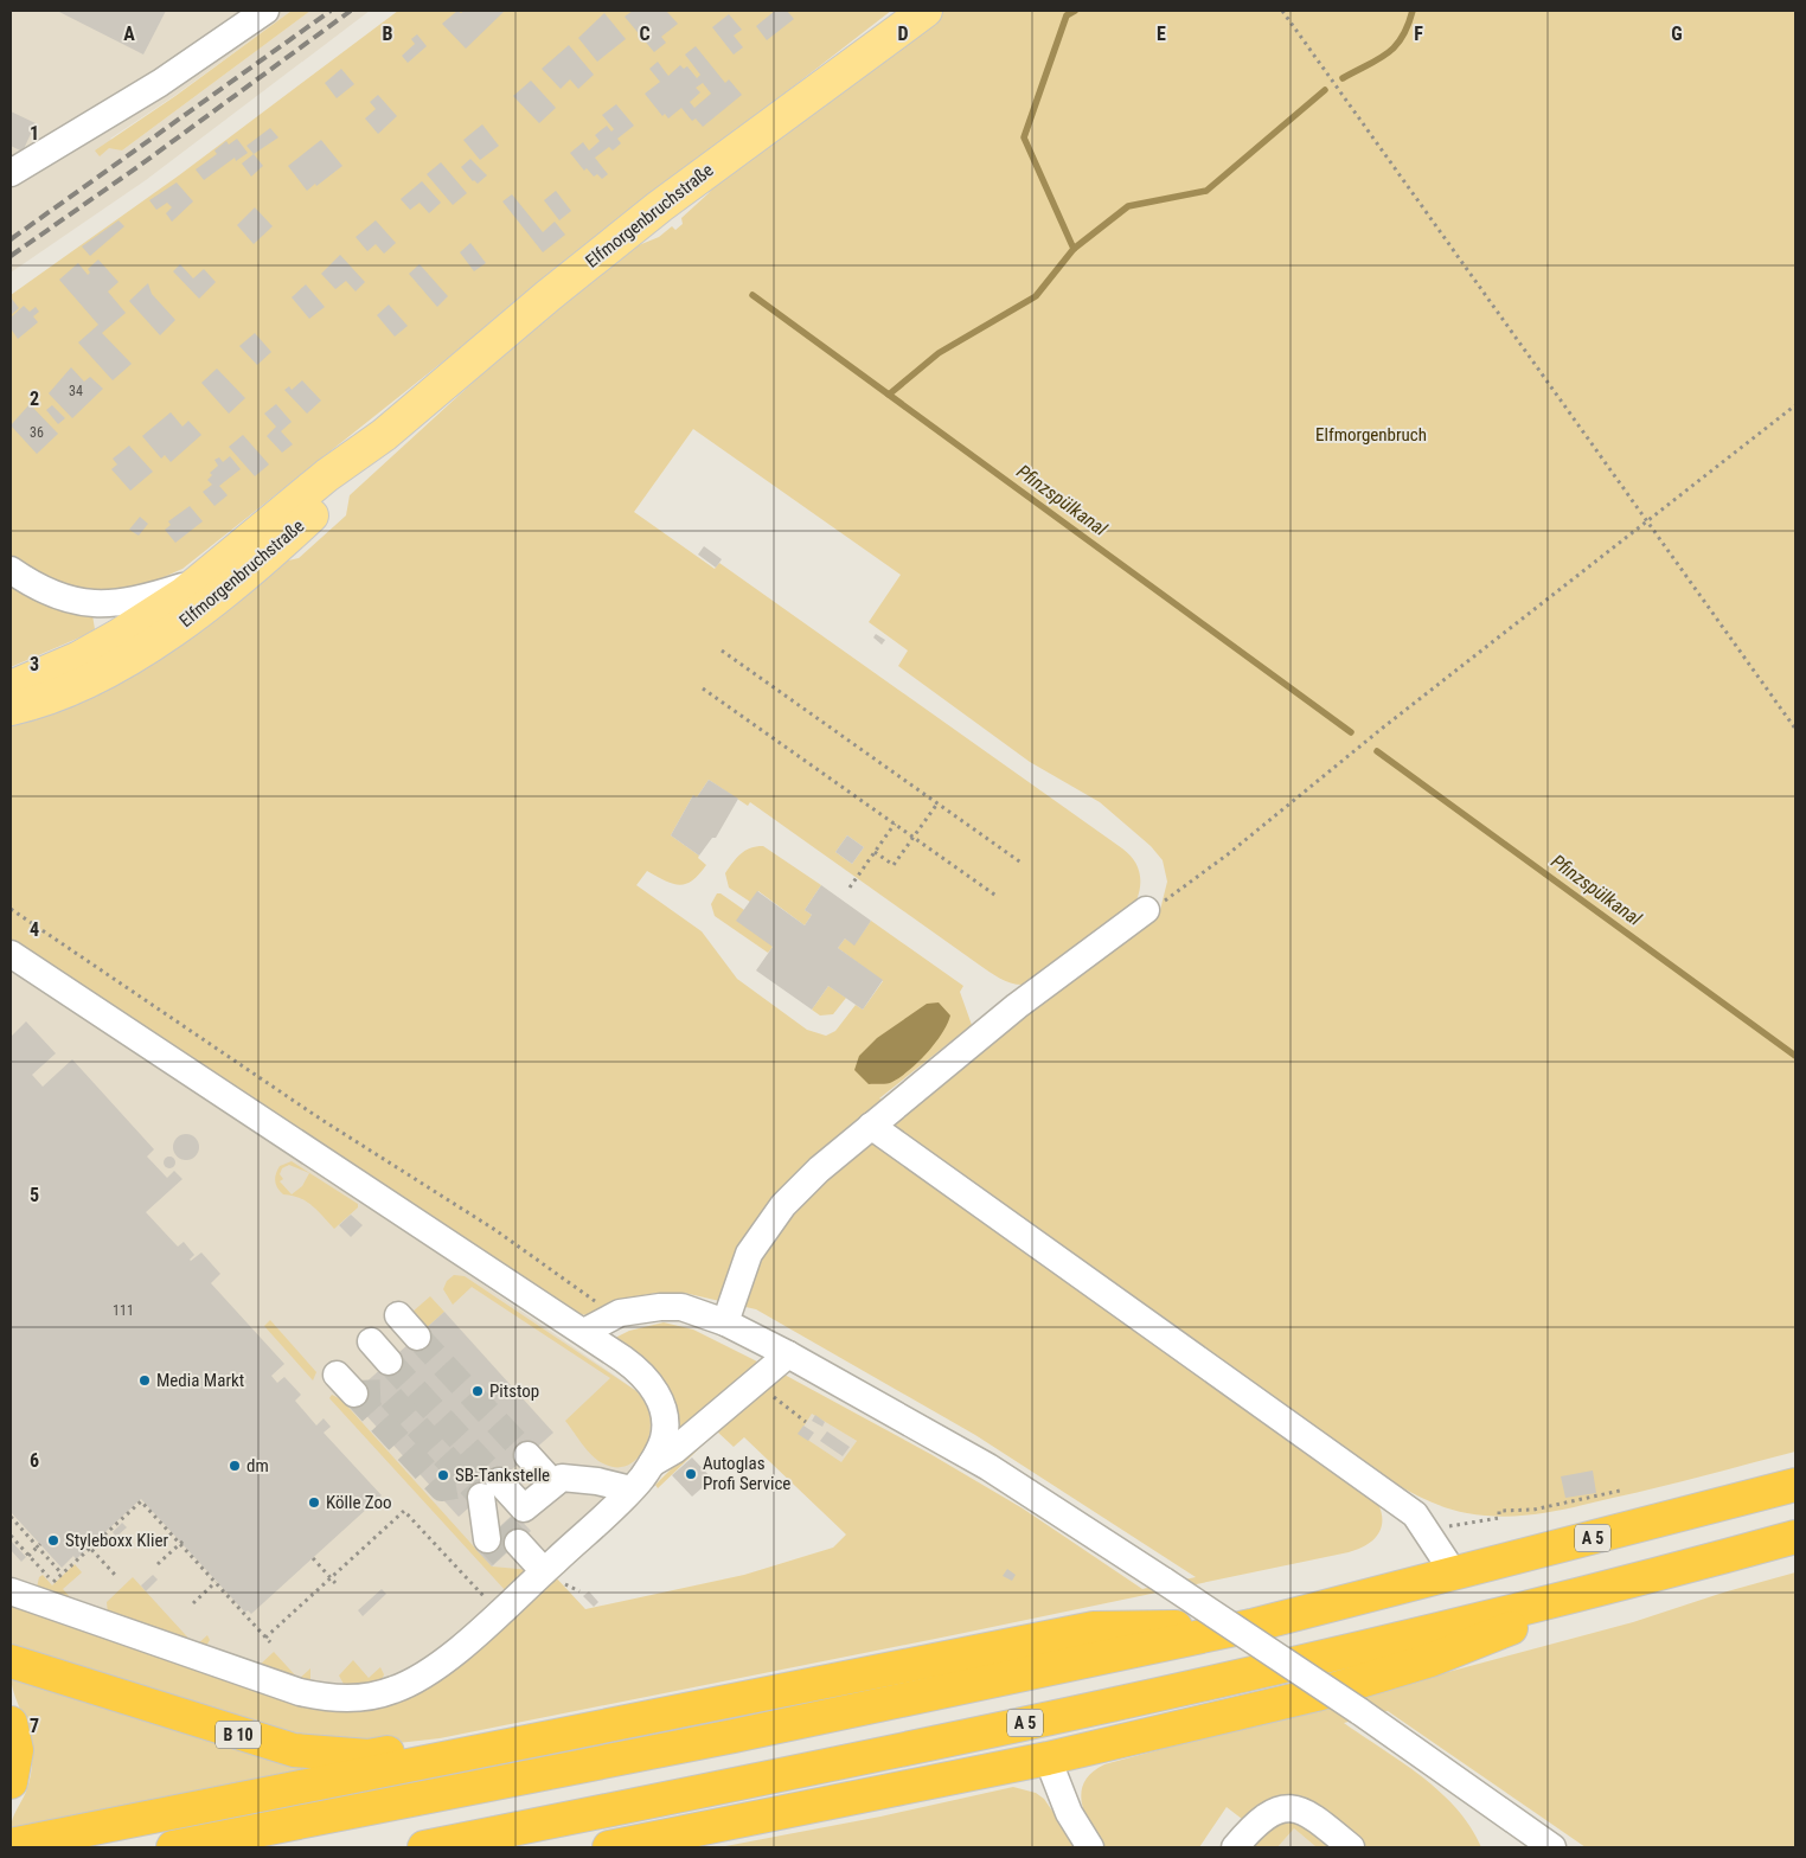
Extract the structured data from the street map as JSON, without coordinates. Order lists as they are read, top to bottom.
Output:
{
  "streets": {
    "highway": ["A 5", "B 10"],
    "main road": ["Elfmorgenbruchstraße"]
  },
  "water": ["Pfinzspülkanal"],
  "parks": ["Elfmorgenbruch"],
  "places": [
    "Media Markt",
    "Pitstop",
    "dm",
    "Autoglas Profi Service",
    "SB-Tankstelle",
    "Kölle Zoo",
    "Styleboxx Klier"
  ],
  "house_numbers": ["34", "36", "111"],
  "grid": {
    "columns": [
      "A",
      "B",
      "C",
      "D",
      "E",
      "F",
      "G"
    ],
    "rows": [
      "1",
      "2",
      "3",
      "4",
      "5",
      "6",
      "7"
    ]
  }
}
